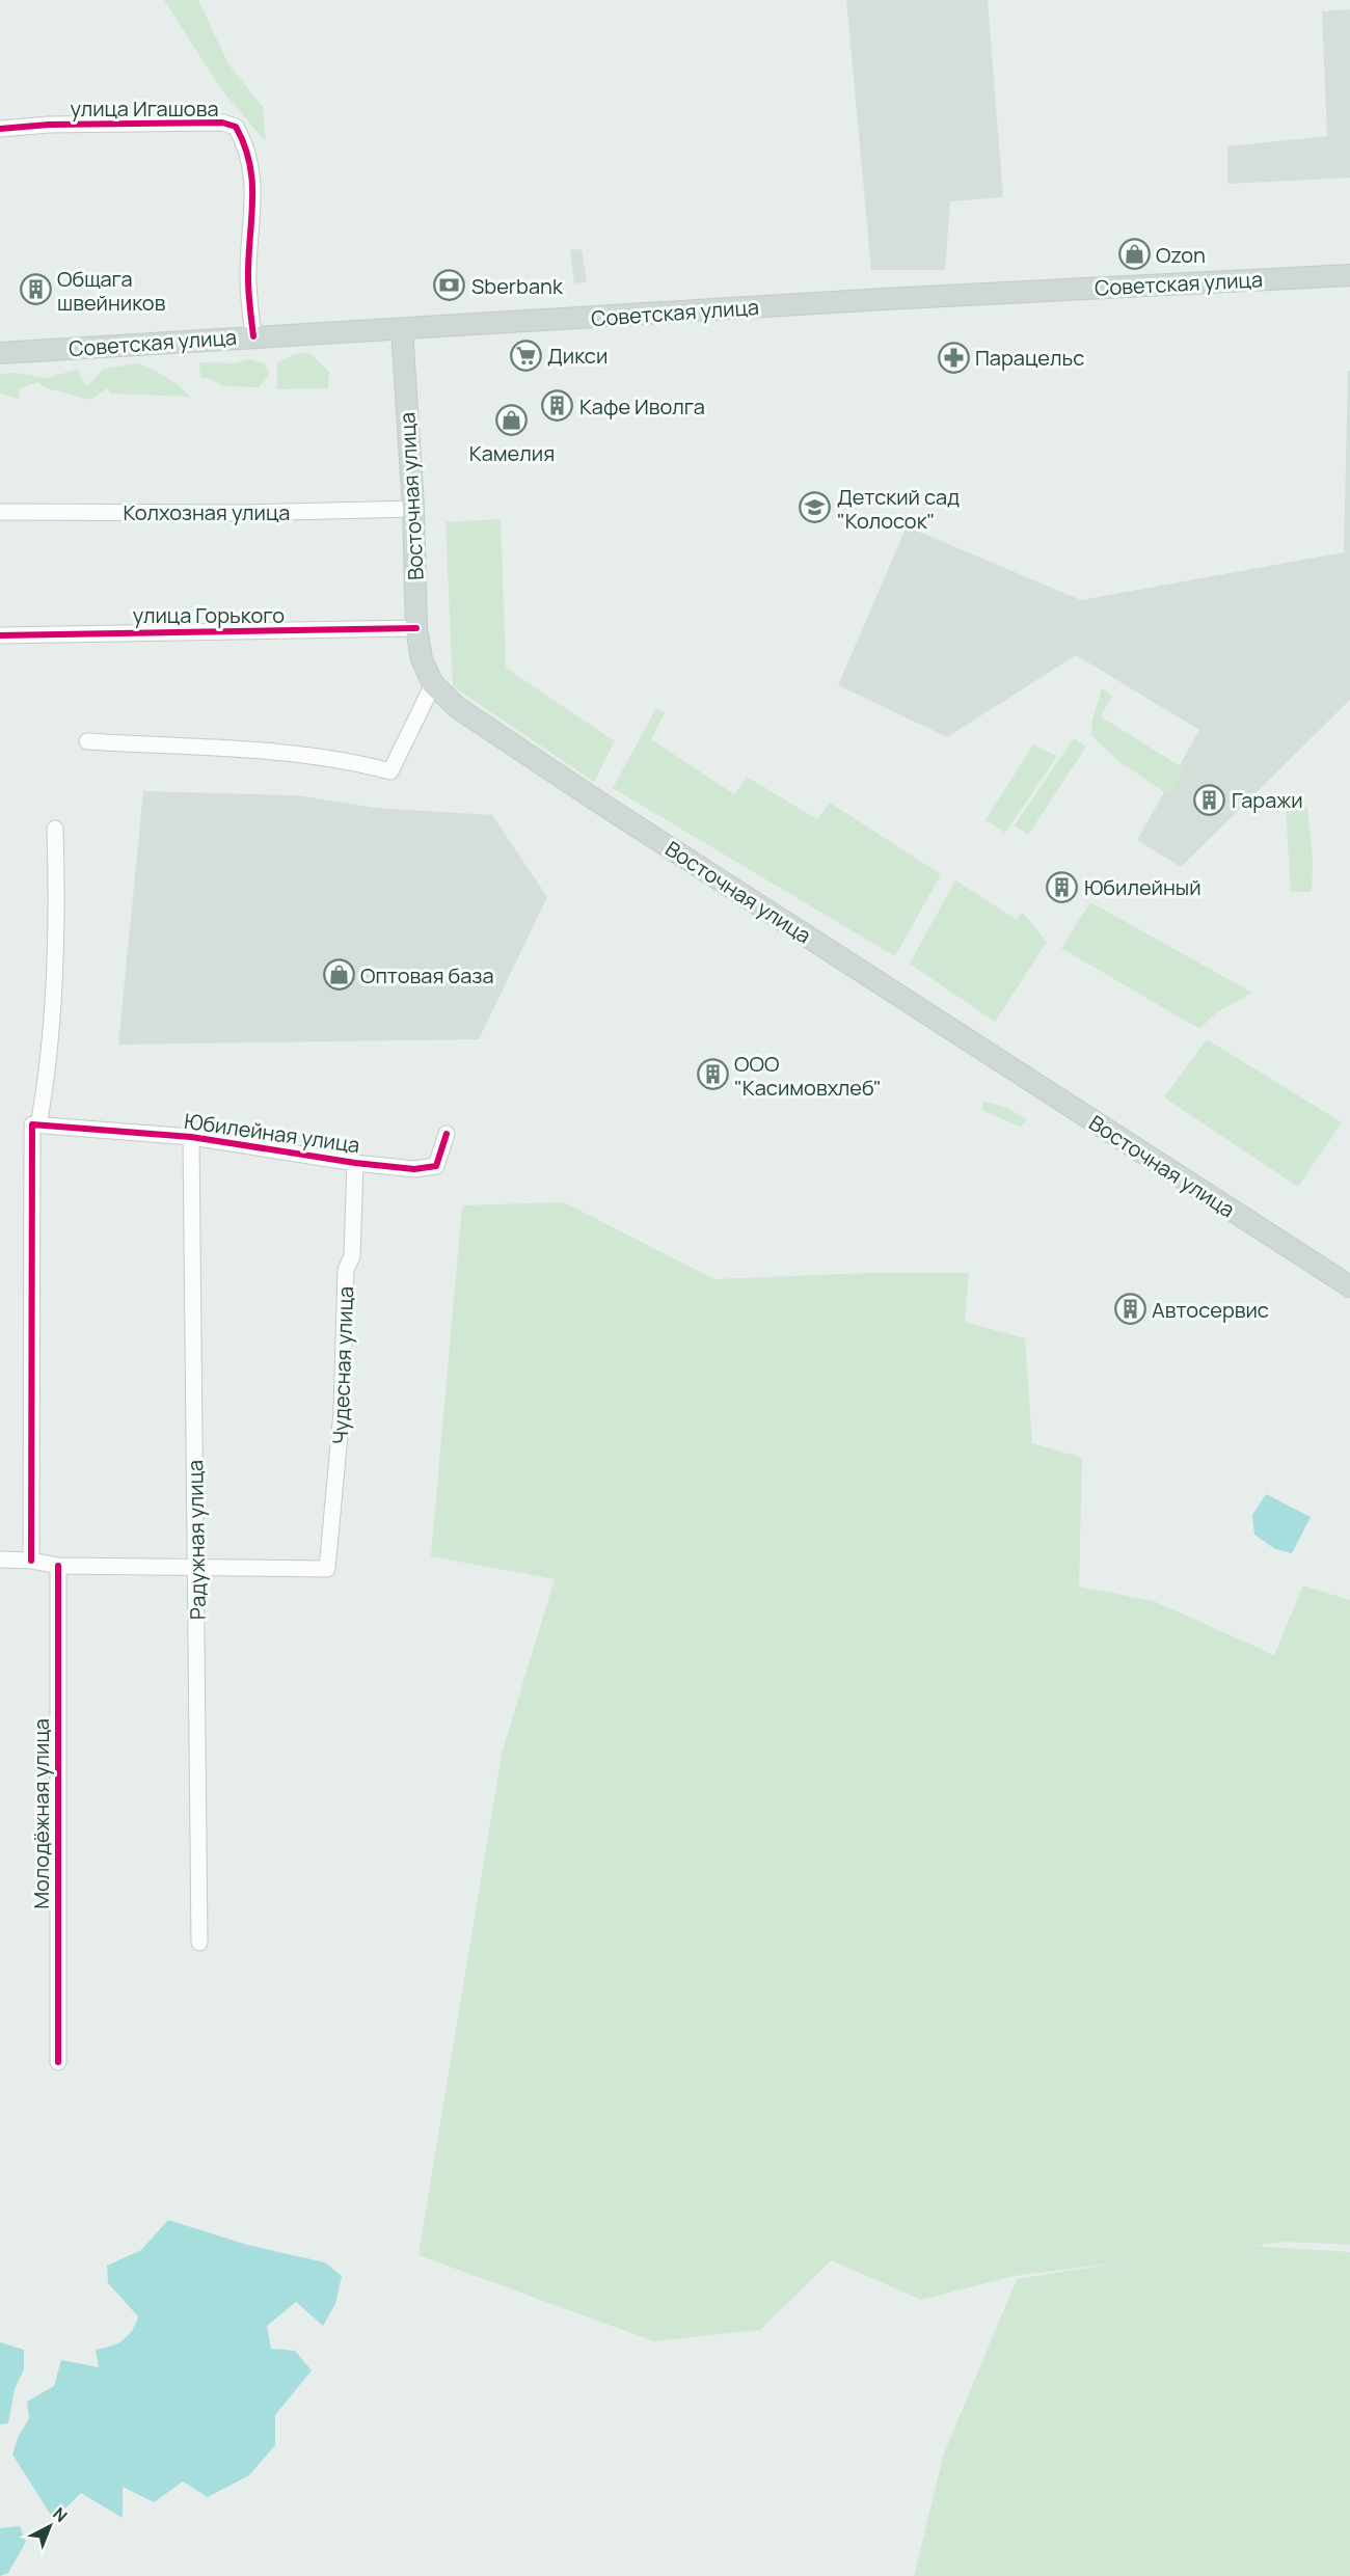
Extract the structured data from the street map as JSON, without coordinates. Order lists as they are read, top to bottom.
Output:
{
  "streets": {
    "main road": ["Советская улица", "Восточная улица"],
    "street": [
      "улица Игашова",
      "Колхозная улица",
      "улица Горького",
      "Юбилейная улица",
      "Чудесная улица",
      "Радужная улица",
      "Молодёжная улица"
    ]
  },
  "crossings": [
    ["улица Игашова", "Советская улица"],
    ["Советская улица", "Восточная улица"],
    ["Восточная улица", "Колхозная улица"],
    ["Восточная улица", "улица Горького"],
    ["Юбилейная улица", "Чудесная улица"],
    ["Юбилейная улица", "Радужная улица"],
    ["Чудесная улица", "Радужная улица"]
  ],
  "places": {
    "shop": ["Ozon", "Камелия", "Оптовая база"],
    "bank": ["Sberbank"],
    "building": [
      "Общага швейников",
      "Кафе Иволга",
      "Гаражи",
      "Юбилейный",
      "ООО \"Касимовхлеб\"",
      "Автосервис"
    ],
    "supermarket": ["Дикси"],
    "pharmacy": ["Парацельс"],
    "school or university": ["Детский сад \"Колосок\""]
  },
  "north": "top right"
}
